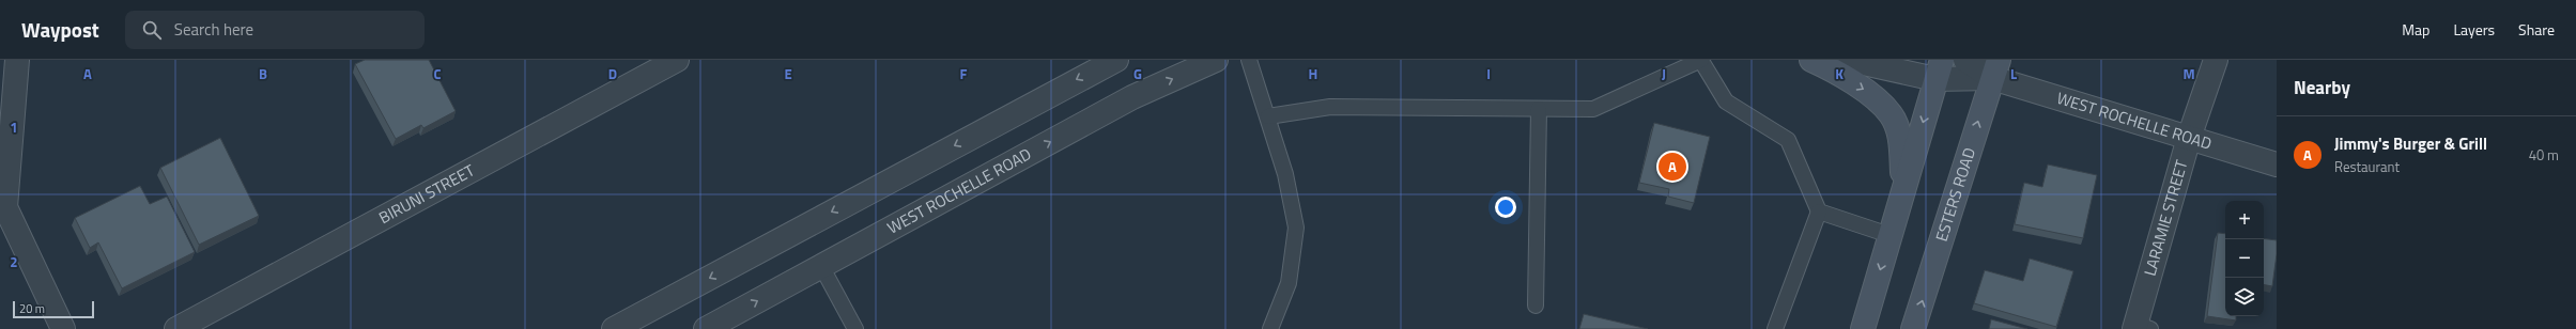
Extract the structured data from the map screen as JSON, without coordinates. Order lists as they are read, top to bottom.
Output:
{
  "streets": {
    "main road": ["ESTERS ROAD"],
    "street": ["WEST ROCHELLE ROAD", "BIRUNI STREET", "LARAMIE STREET"]
  },
  "crossings": [
    ["WEST ROCHELLE ROAD", "ESTERS ROAD"],
    ["WEST ROCHELLE ROAD", "LARAMIE STREET"]
  ],
  "scale_bar": "20 m",
  "page": {
    "header": "Waypost",
    "search": "Search here",
    "nav": ["Map", "Layers", "Share"],
    "heading": "Nearby",
    "list": [
      {
        "mark": "A",
        "name": "Jimmy's Burger & Grill",
        "note": "Restaurant",
        "value": "40 m"
      }
    ],
    "pins": "A",
    "map_buttons": ["+", "−"],
    "scale": "20 m"
  },
  "grid": {
    "columns": [
      "A",
      "B",
      "C",
      "D",
      "E",
      "F",
      "G",
      "H",
      "I",
      "J",
      "K",
      "L",
      "M"
    ],
    "rows": ["1", "2"]
  }
}
